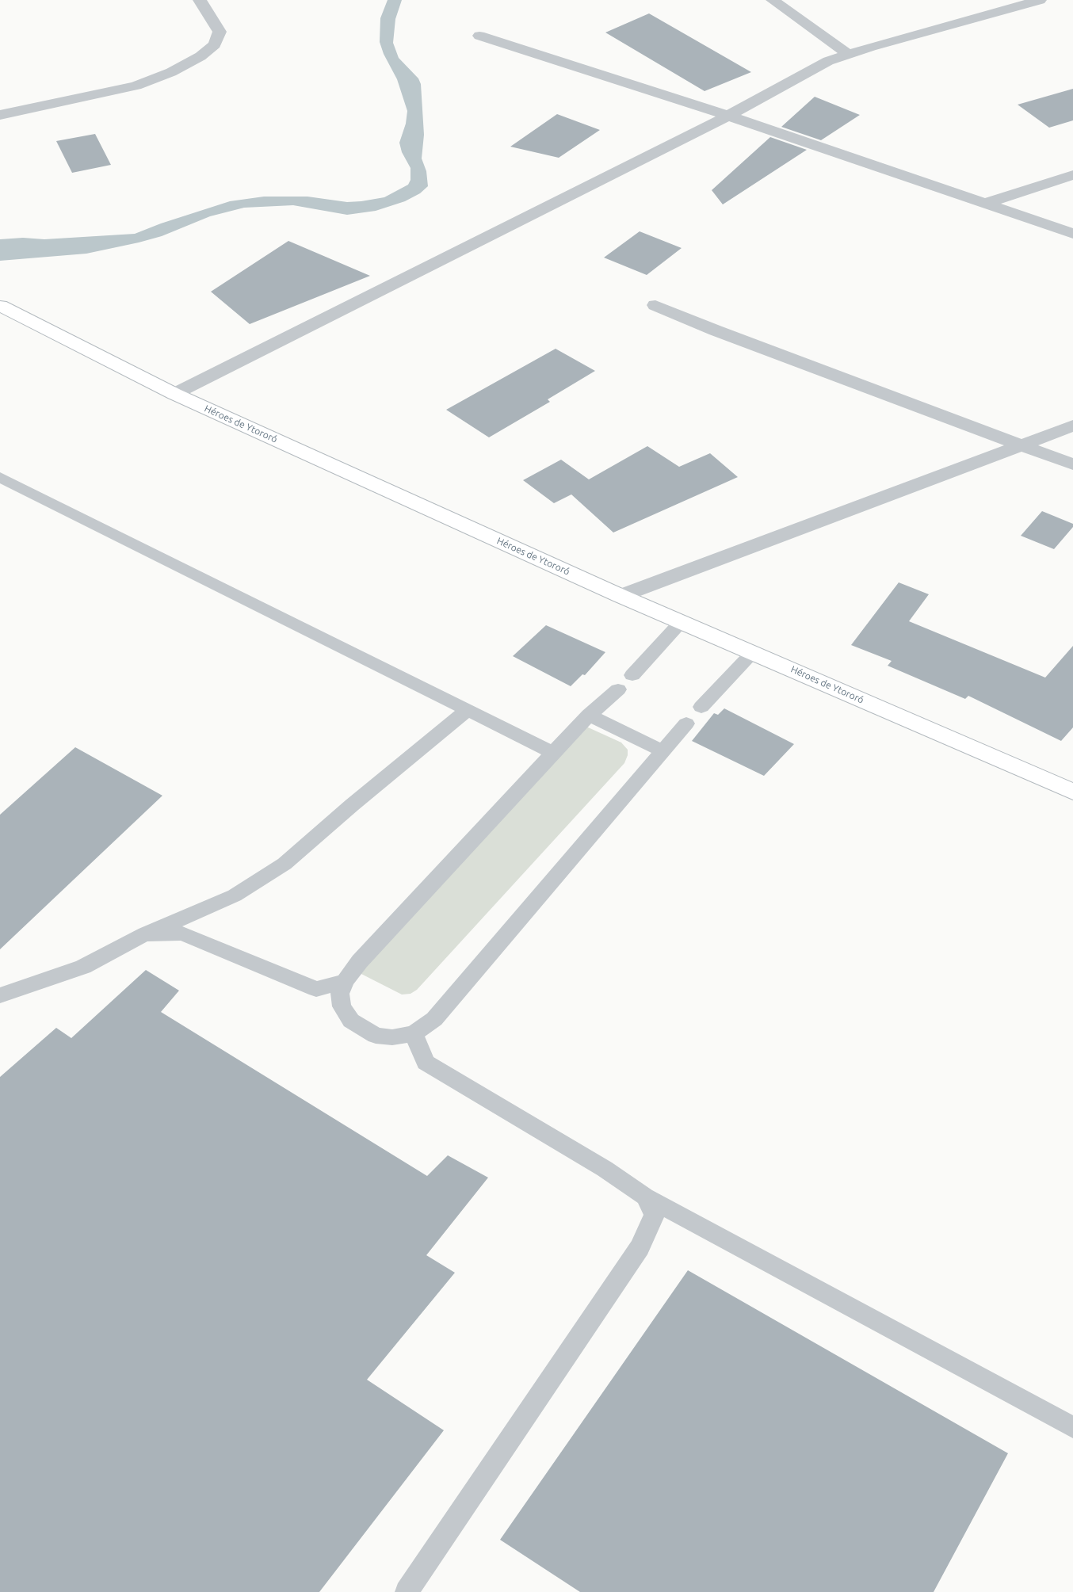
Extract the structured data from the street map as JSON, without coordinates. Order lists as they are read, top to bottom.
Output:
{
  "streets": {
    "main road": ["Héroes de Ytororó"]
  }
}
